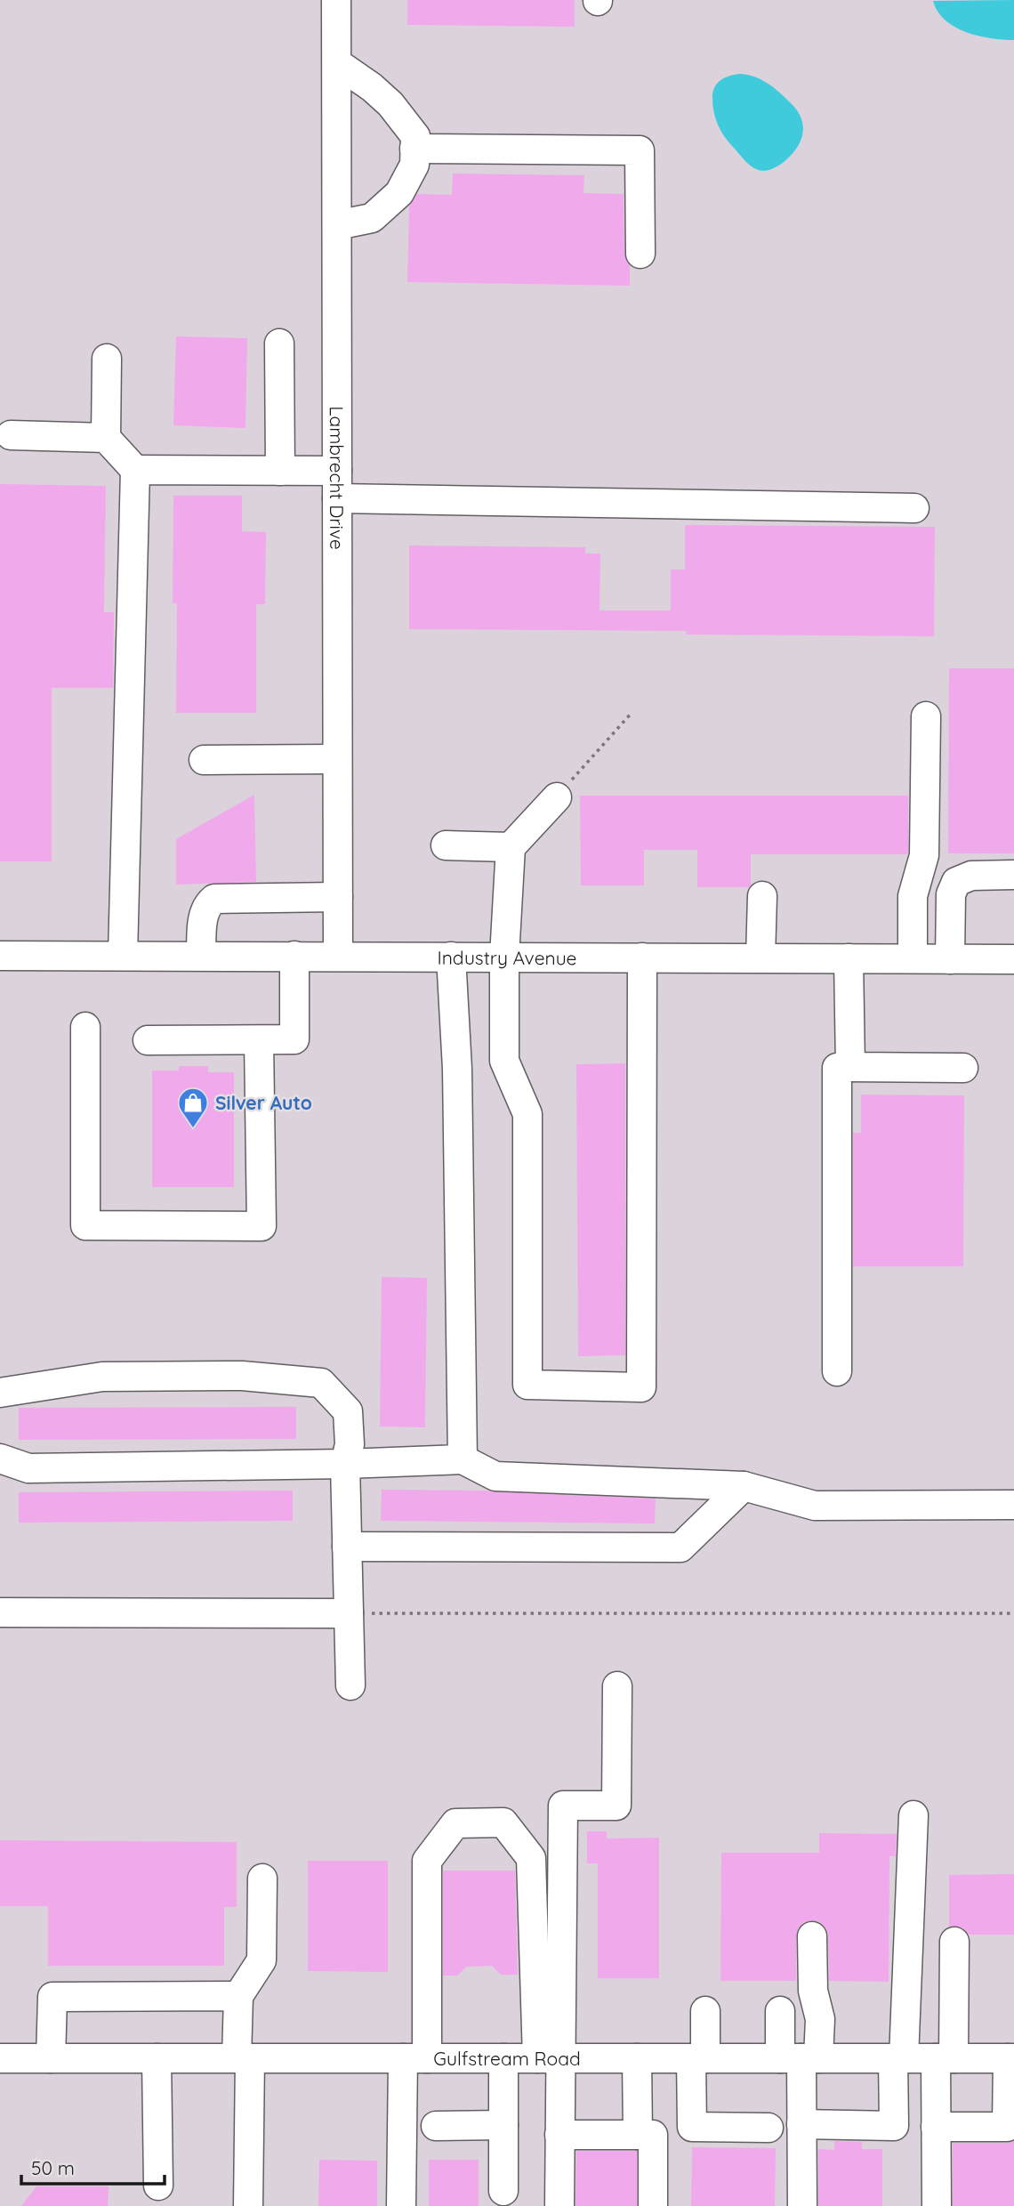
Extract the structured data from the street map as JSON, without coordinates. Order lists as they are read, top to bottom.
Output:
{
  "streets": {
    "street": ["Lambrecht Drive", "Industry Avenue", "Gulfstream Road"]
  },
  "crossings": [
    ["Lambrecht Drive", "Industry Avenue"]
  ],
  "places": {
    "shop": ["Silver Auto"]
  },
  "scale_bar": "50 m"
}
